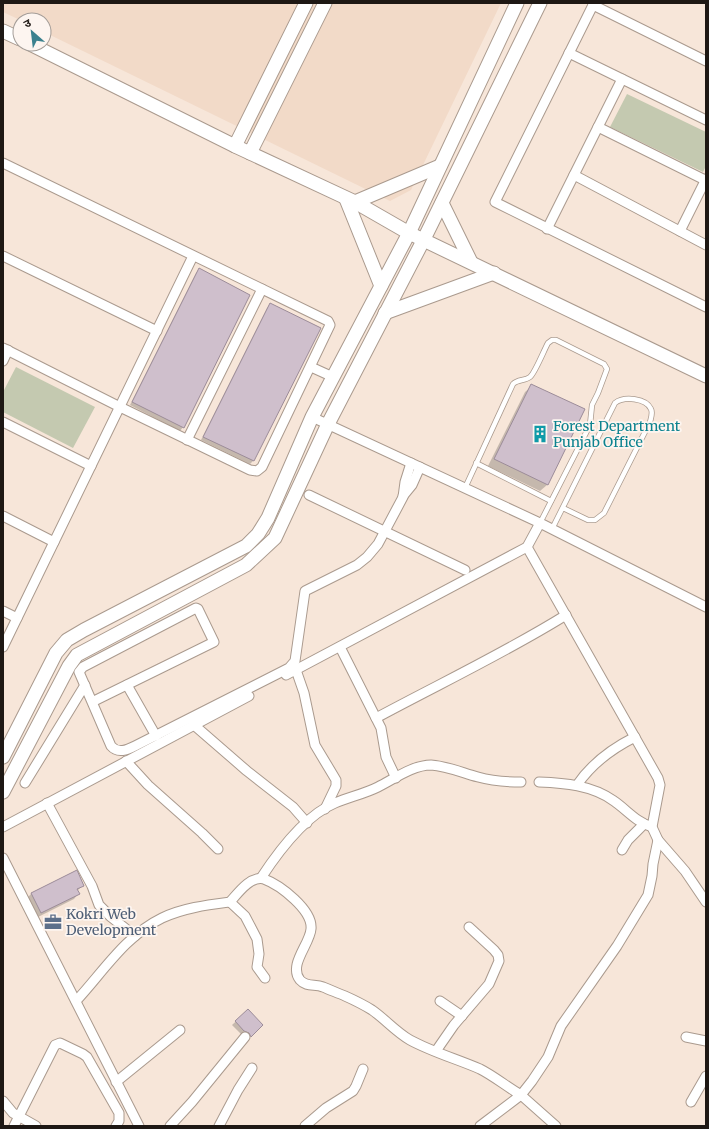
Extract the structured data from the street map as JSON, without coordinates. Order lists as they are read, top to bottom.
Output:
{
  "places": {
    "building": ["Forest Department Punjab Office"],
    "office": ["Kokri Web Development"]
  },
  "north": "top left"
}
